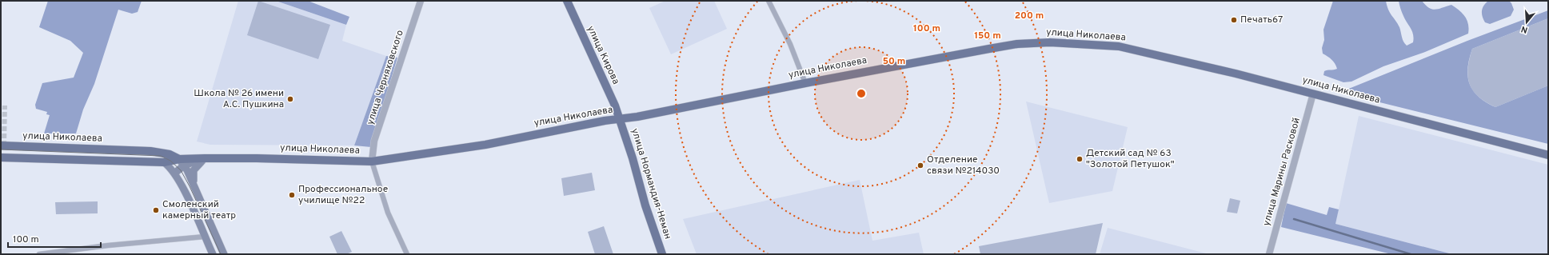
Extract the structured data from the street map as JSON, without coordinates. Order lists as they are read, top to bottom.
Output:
{
  "streets": {
    "main road": ["улица Николаева", "улица Кирова", "улица Нормандия-Неман"],
    "street": ["улица Черняховского", "улица Марины Расковой"]
  },
  "crossings": [
    ["улица Николаева", "улица Кирова"],
    ["улица Николаева", "улица Черняховского"],
    ["улица Николаева", "улица Марины Расковой"],
    ["улица Николаева", "улица Нормандия-Неман"],
    ["улица Кирова", "улица Нормандия-Неман"]
  ],
  "places": [
    "Печать67",
    "Школа № 26 имени А.С. Пушкина",
    "Детский сад № 63 \"Золотой Петушок\"",
    "Отделение связи №214030",
    "Профессиональное училище №22",
    "Смоленский камерный театр"
  ],
  "scale_bar": "100 m",
  "north": "bottom",
  "rings": [
    "200 m",
    "100 m",
    "150 m",
    "50 m"
  ]
}
